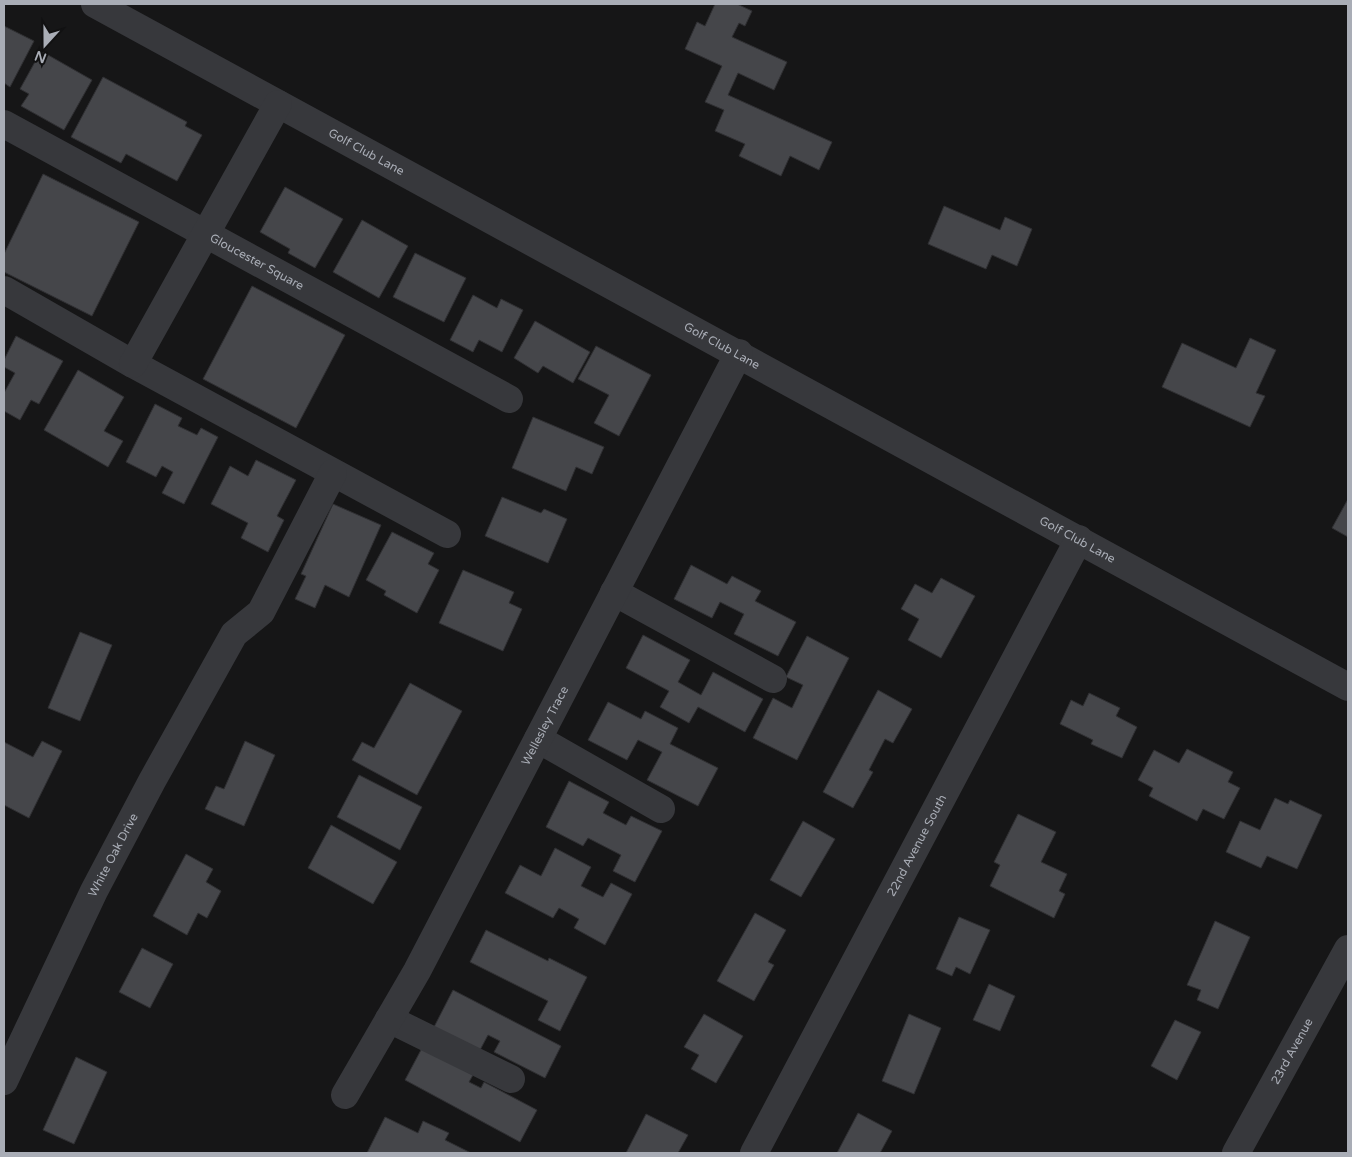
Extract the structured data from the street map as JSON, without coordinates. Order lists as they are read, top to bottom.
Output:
{
  "streets": {
    "street": [
      "Golf Club Lane",
      "Gloucester Square",
      "Wellesley Trace",
      "22nd Avenue South",
      "White Oak Drive",
      "23rd Avenue"
    ]
  },
  "crossings": [
    ["Golf Club Lane", "Wellesley Trace"],
    ["Golf Club Lane", "22nd Avenue South"]
  ],
  "north": "bottom"
}
